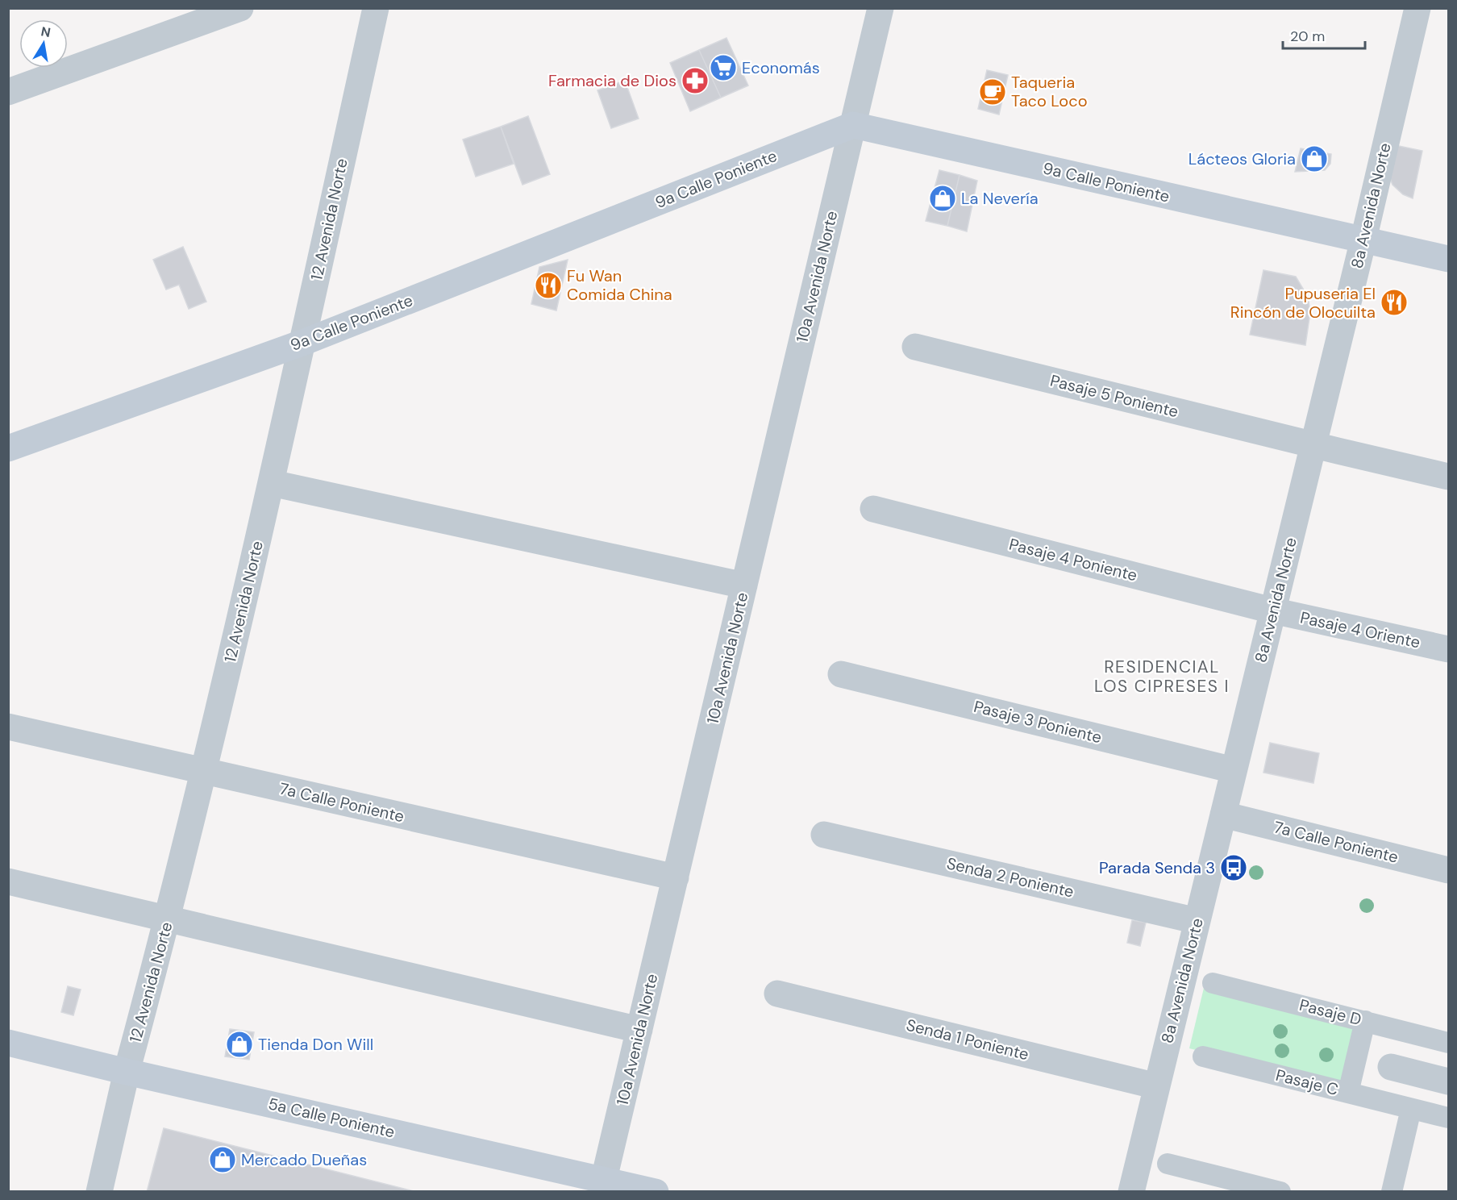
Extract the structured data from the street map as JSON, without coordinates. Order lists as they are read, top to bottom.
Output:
{
  "streets": {
    "main road": ["9a Calle Poniente", "5a Calle Poniente"],
    "street": [
      "8a Avenida Norte",
      "12 Avenida Norte",
      "10a Avenida Norte",
      "Pasaje 5 Poniente",
      "Pasaje 4 Poniente",
      "Pasaje 4 Oriente",
      "Pasaje 3 Poniente",
      "7a Calle Poniente",
      "Senda 2 Poniente",
      "Pasaje D",
      "Senda 1 Poniente",
      "Pasaje C"
    ]
  },
  "crossings": [
    ["9a Calle Poniente", "8a Avenida Norte"],
    ["9a Calle Poniente", "12 Avenida Norte"],
    ["9a Calle Poniente", "10a Avenida Norte"],
    ["8a Avenida Norte", "Pasaje 5 Poniente"],
    ["8a Avenida Norte", "Pasaje 4 Poniente"],
    ["8a Avenida Norte", "Pasaje 4 Oriente"],
    ["8a Avenida Norte", "Pasaje 3 Poniente"],
    ["8a Avenida Norte", "7a Calle Poniente"],
    ["8a Avenida Norte", "Senda 2 Poniente"],
    ["8a Avenida Norte", "Senda 1 Poniente"],
    ["12 Avenida Norte", "7a Calle Poniente"],
    ["12 Avenida Norte", "5a Calle Poniente"],
    ["10a Avenida Norte", "7a Calle Poniente"],
    ["10a Avenida Norte", "5a Calle Poniente"],
    ["Pasaje 4 Poniente", "Pasaje 4 Oriente"]
  ],
  "districts": ["RESIDENCIAL LOS CIPRESES I"],
  "places": {
    "supermarket": ["Economás"],
    "pharmacy": ["Farmacia de Dios"],
    "cafe": ["Taqueria Taco Loco"],
    "shop": [
      "Lácteos Gloria",
      "La Nevería",
      "Tienda Don Will",
      "Mercado Dueñas"
    ],
    "restaurant": ["Fu Wan Comida China", "Pupuseria El Rincón de Olocuilta"],
    "bus stop": ["Parada Senda 3"]
  },
  "scale_bar": "20 m",
  "north": "top"
}
